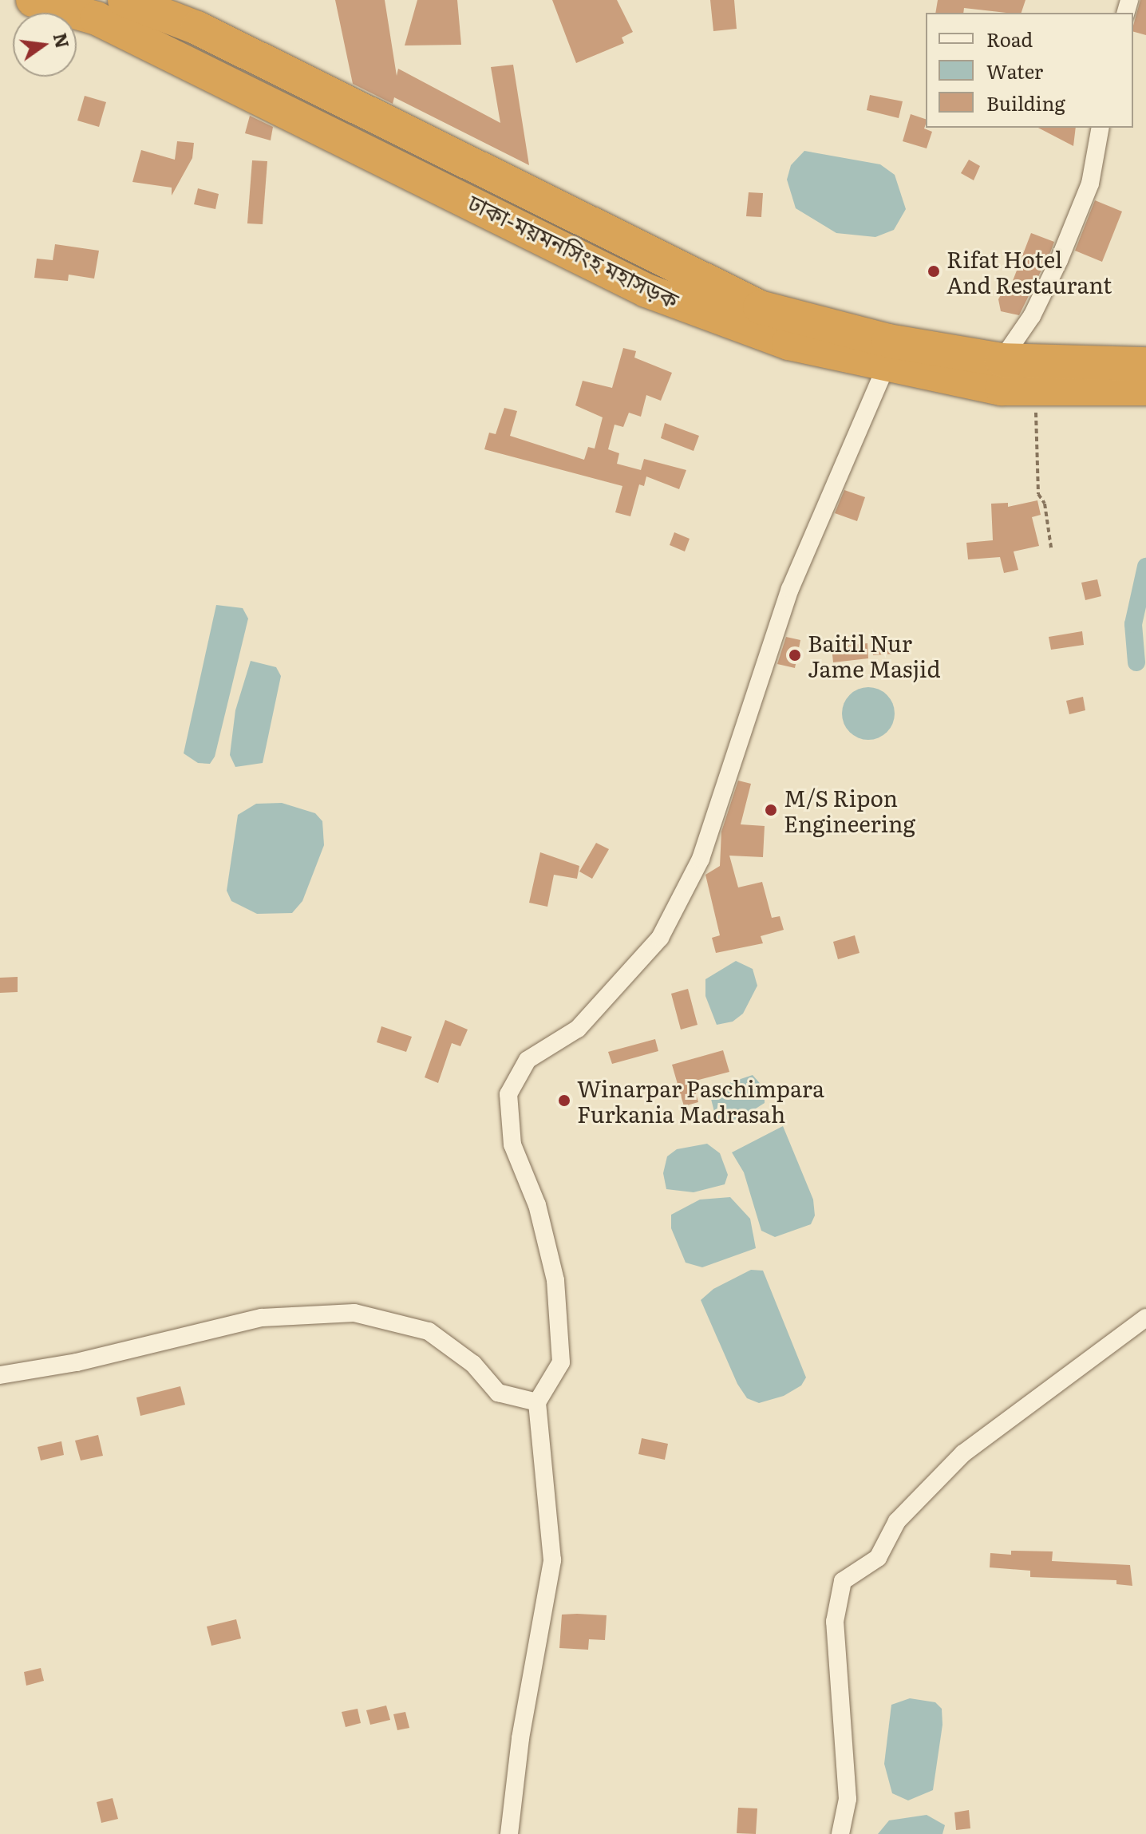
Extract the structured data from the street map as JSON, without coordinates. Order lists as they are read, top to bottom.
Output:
{
  "streets": {
    "highway": ["ঢাকা-ময়মনসিংহ মহাসড়ক"]
  },
  "places": [
    "Rifat Hotel And Restaurant",
    "Baitil Nur Jame Masjid",
    "M/S Ripon Engineering",
    "Winarpar Paschimpara Furkania Madrasah"
  ],
  "legend": ["Road", "Water", "Building"],
  "north": "right"
}
